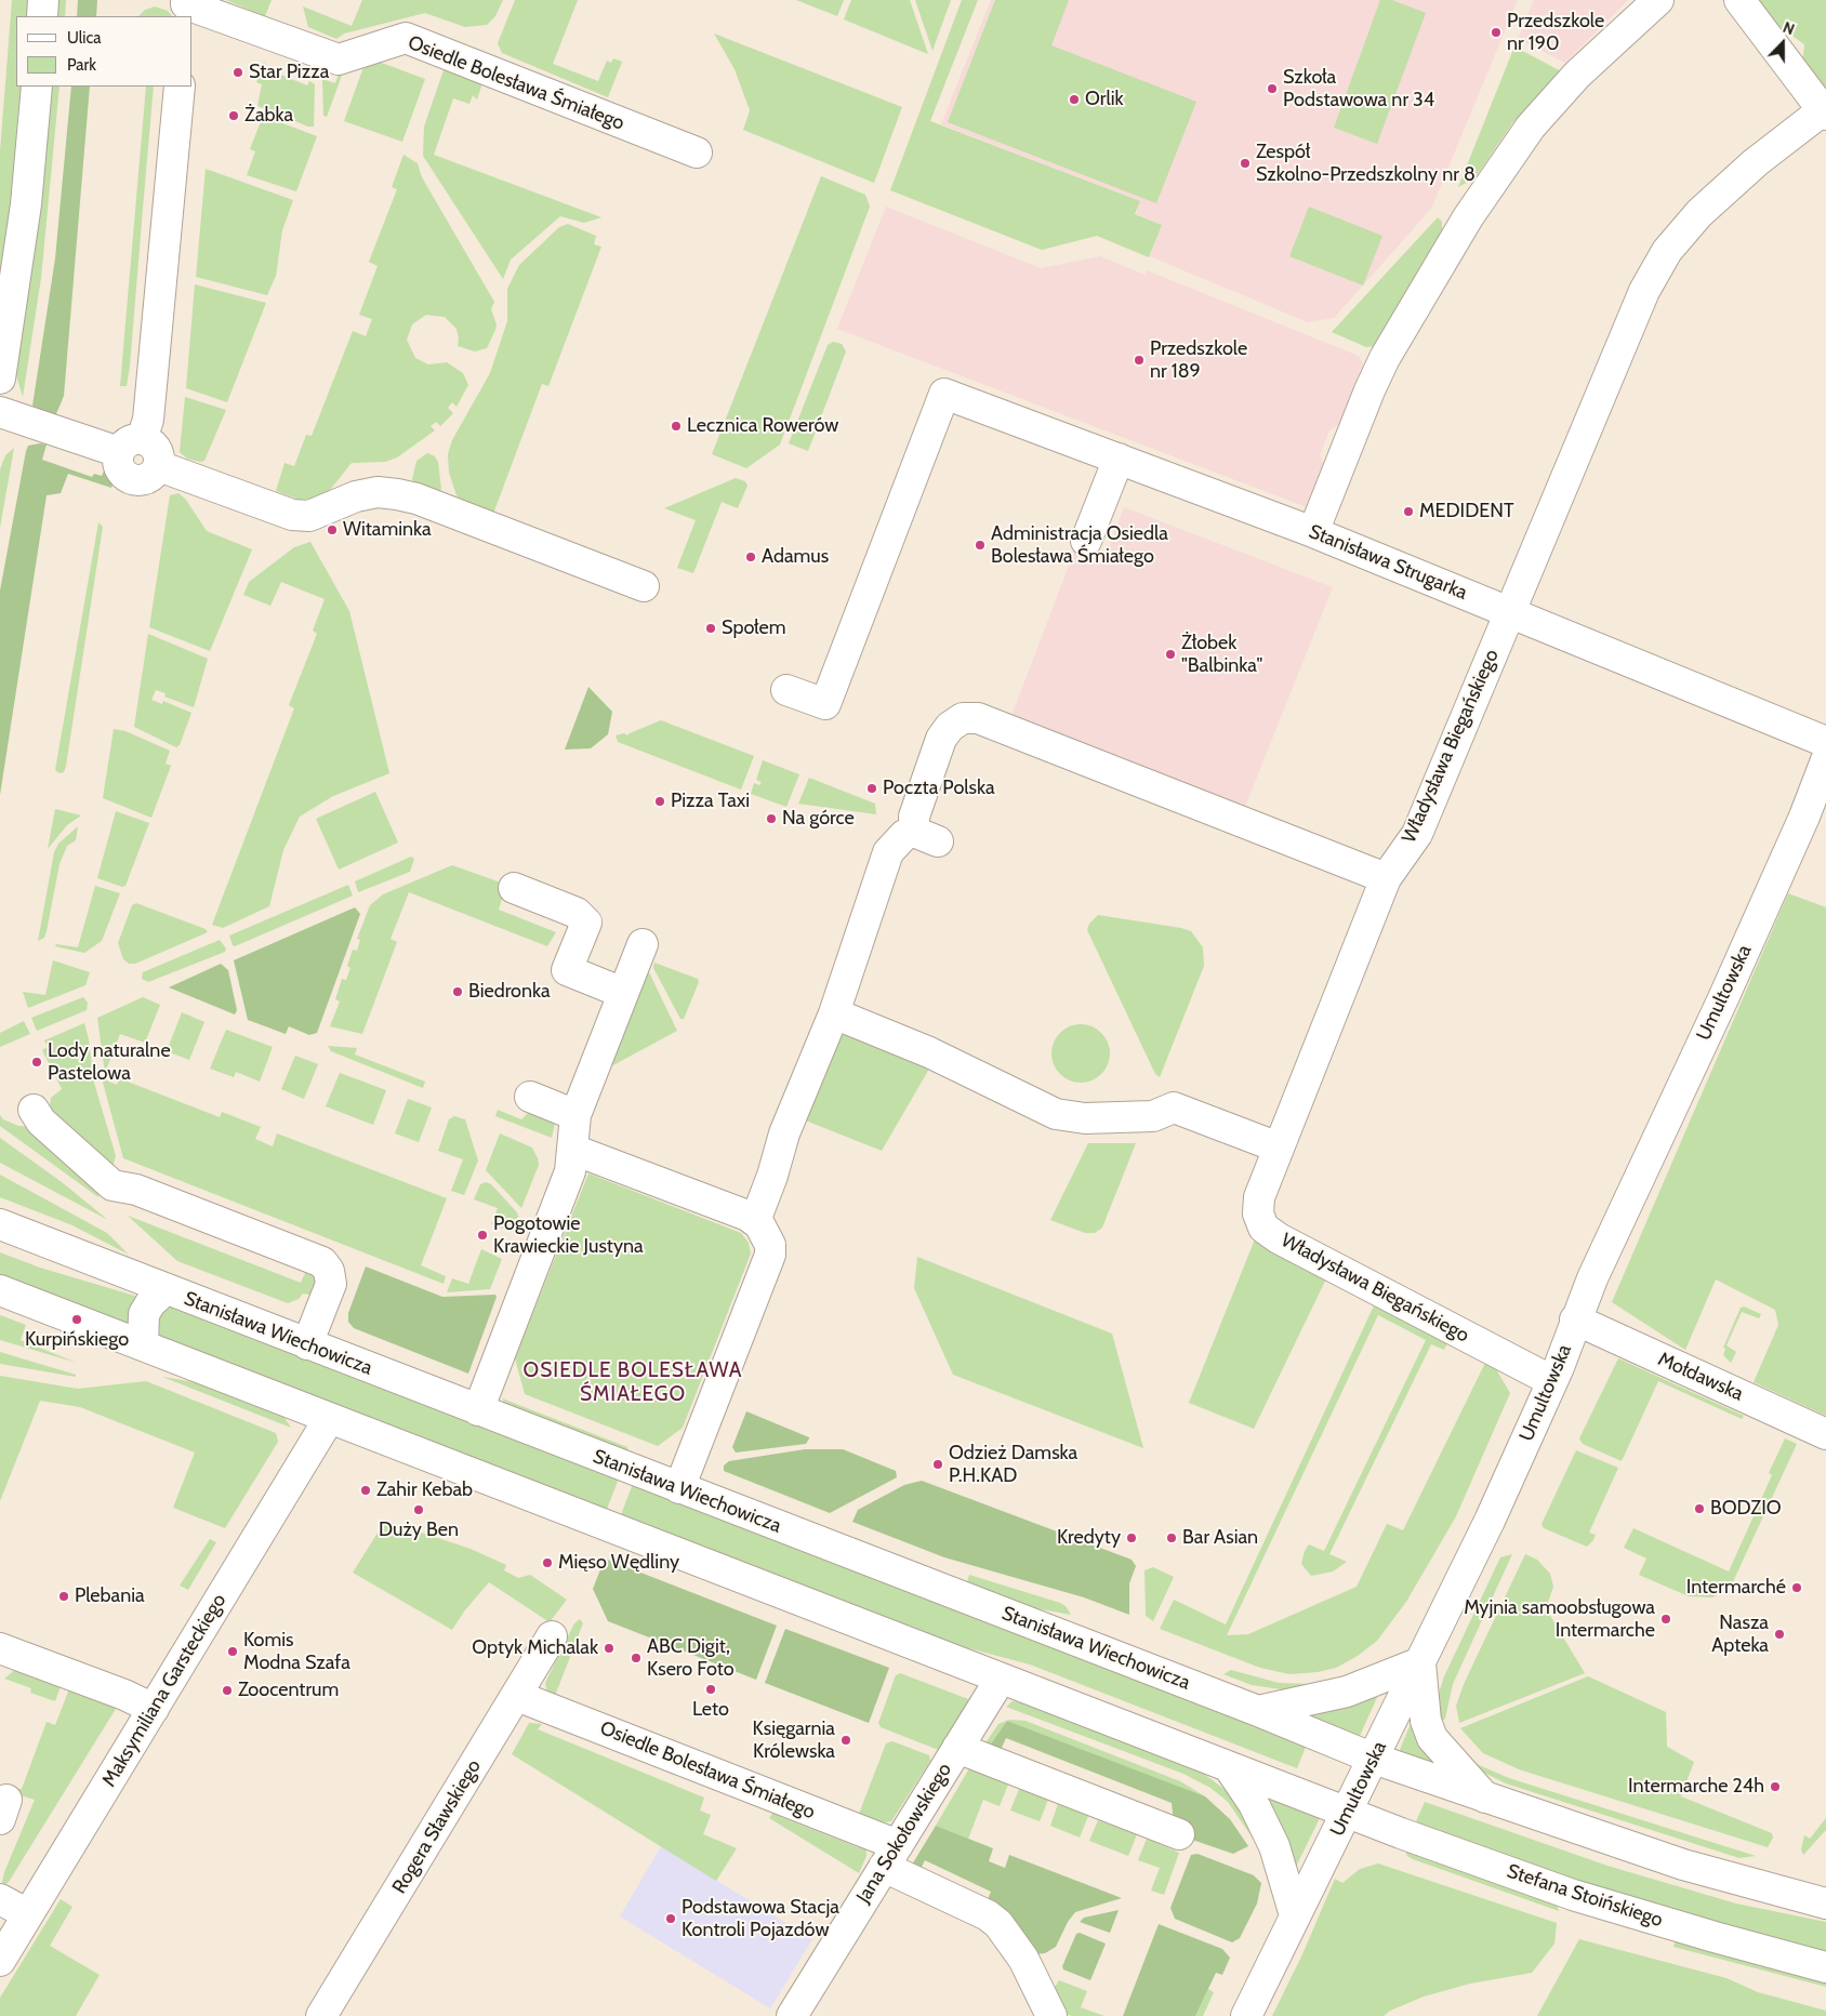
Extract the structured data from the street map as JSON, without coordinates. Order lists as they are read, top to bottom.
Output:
{
  "streets": {
    "street": [
      "Osiedle Bolesława Śmiałego",
      "Stanisława Strugarka",
      "Władysława Biegańskiego",
      "Umultowska",
      "Stanisława Wiechowicza",
      "Mołdawska",
      "Maksymiliana Garsteckiego",
      "Rogera Sławskiego",
      "Jana Sokołowskiego",
      "Stefana Stoińskiego"
    ]
  },
  "crossings": [
    ["Osiedle Bolesława Śmiałego", "Rogera Sławskiego"],
    ["Osiedle Bolesława Śmiałego", "Jana Sokołowskiego"],
    ["Stanisława Strugarka", "Władysława Biegańskiego"],
    ["Władysława Biegańskiego", "Umultowska"],
    ["Umultowska", "Stanisława Wiechowicza"],
    ["Umultowska", "Mołdawska"],
    ["Umultowska", "Stefana Stoińskiego"]
  ],
  "districts": ["OSIEDLE BOLESŁAWA ŚMIAŁEGO"],
  "places": [
    "Przedszkole nr 190",
    "Star Pizza",
    "Szkoła Podstawowa nr 34",
    "Orlik",
    "Żabka",
    "Zespół Szkolno-Przedszkolny nr 8",
    "Przedszkole nr 189",
    "Lecznica Rowerów",
    "MEDIDENT",
    "Witaminka",
    "Administracja Osiedla Bolesława Śmiałego",
    "Adamus",
    "Społem",
    "Żłobek \"Balbinka\"",
    "Poczta Polska",
    "Pizza Taxi",
    "Na górce",
    "Biedronka",
    "Lody naturalne Pastelowa",
    "Pogotowie Krawieckie Justyna",
    "Kurpińskiego",
    "Odzież Damska P.H.KAD",
    "Zahir Kebab",
    "BODZIO",
    "Duży Ben",
    "Kredyty",
    "Bar Asian",
    "Mięso Wędliny",
    "Intermarché",
    "Plebania",
    "Myjnia samoobsługowa Intermarche",
    "Nasza Apteka",
    "Optyk Michalak",
    "Komis Modna Szafa",
    "ABC Digit, Ksero Foto",
    "Leto",
    "Zoocentrum",
    "Księgarnia Królewska",
    "Intermarche 24h",
    "Podstawowa Stacja Kontroli Pojazdów"
  ],
  "legend": ["Ulica", "Park"],
  "north": "top"
}
